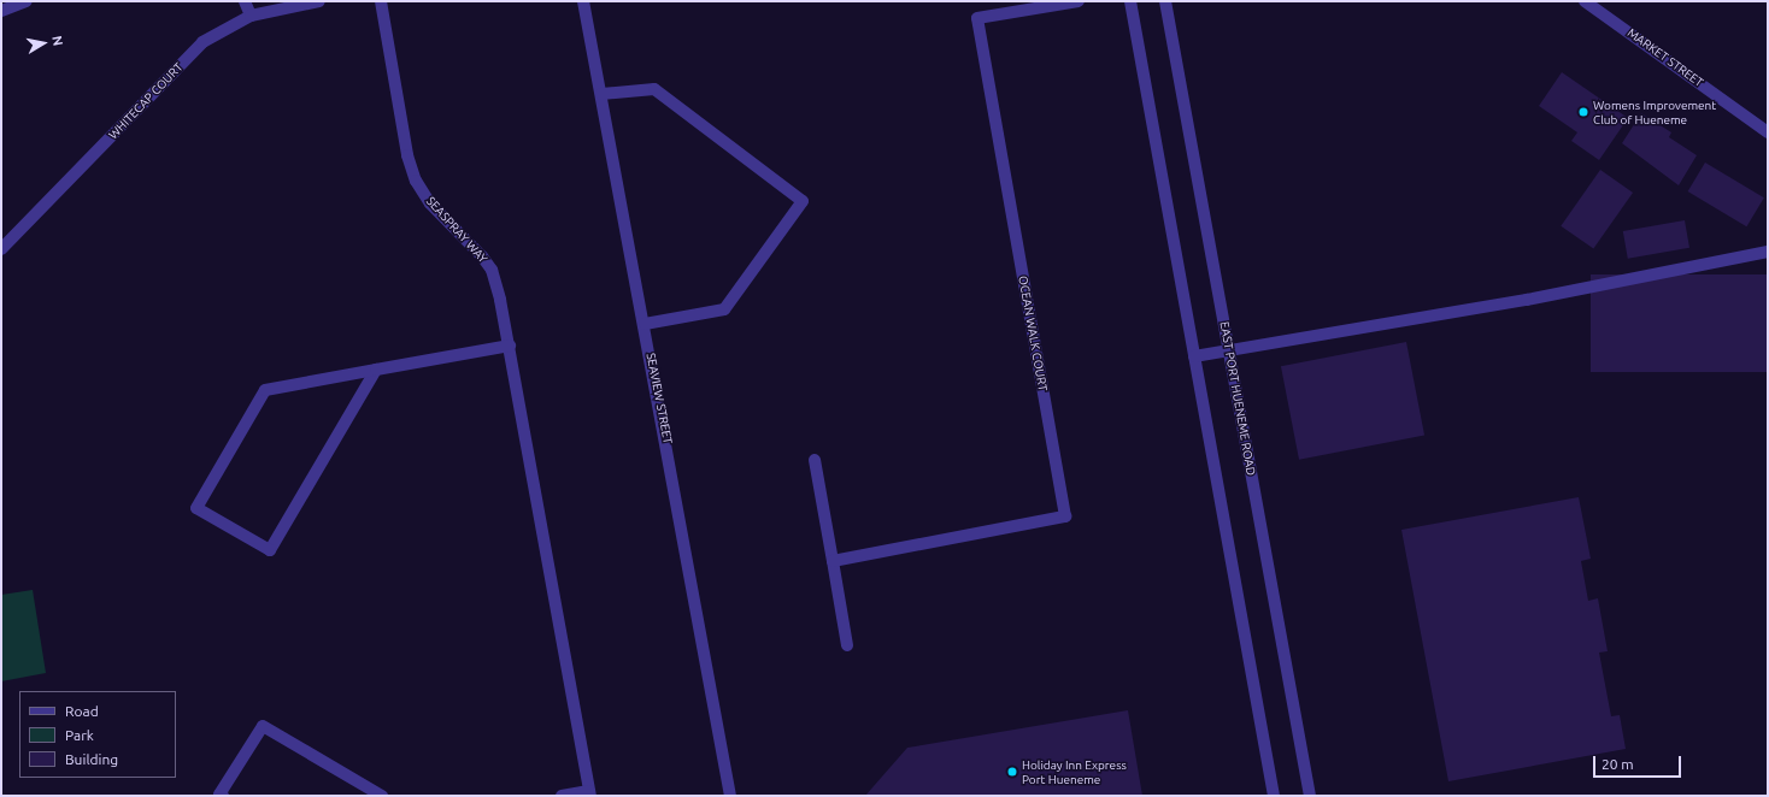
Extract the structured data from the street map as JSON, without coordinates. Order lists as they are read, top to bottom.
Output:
{
  "streets": {
    "street": [
      "MARKET STREET",
      "WHITECAP COURT",
      "SEASPRAY WAY",
      "OCEAN WALK COURT",
      "SEAVIEW STREET",
      "EAST PORT HUENEME ROAD"
    ]
  },
  "places": ["Womens Improvement Club of Hueneme", "Holiday Inn Express Port Hueneme"],
  "legend": ["Road", "Park", "Building"],
  "scale_bar": "20 m",
  "north": "right"
}
